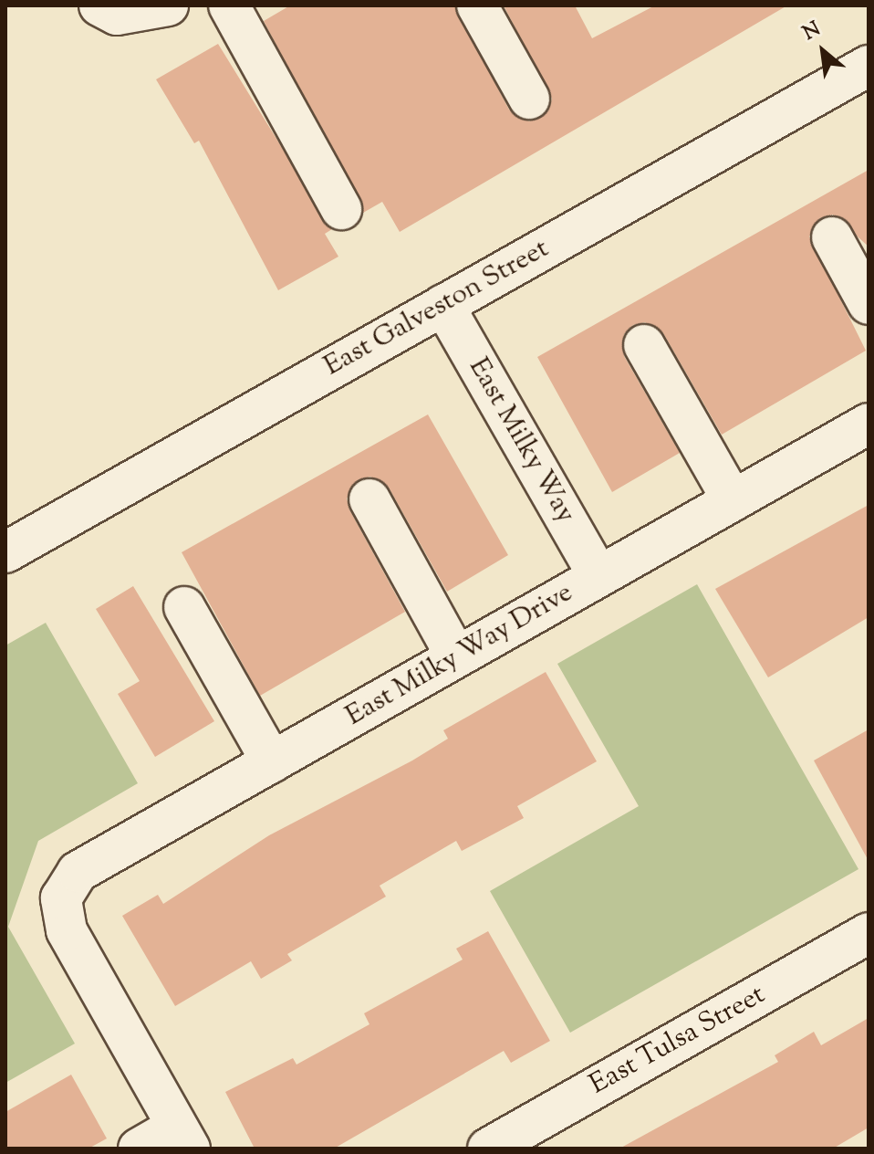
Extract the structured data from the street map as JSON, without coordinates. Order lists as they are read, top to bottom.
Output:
{
  "streets": {
    "street": [
      "East Galveston Street",
      "East Milky Way",
      "East Milky Way Drive",
      "East Tulsa Street"
    ]
  },
  "crossings": [
    ["East Galveston Street", "East Milky Way"],
    ["East Milky Way", "East Milky Way Drive"]
  ],
  "north": "top left"
}
